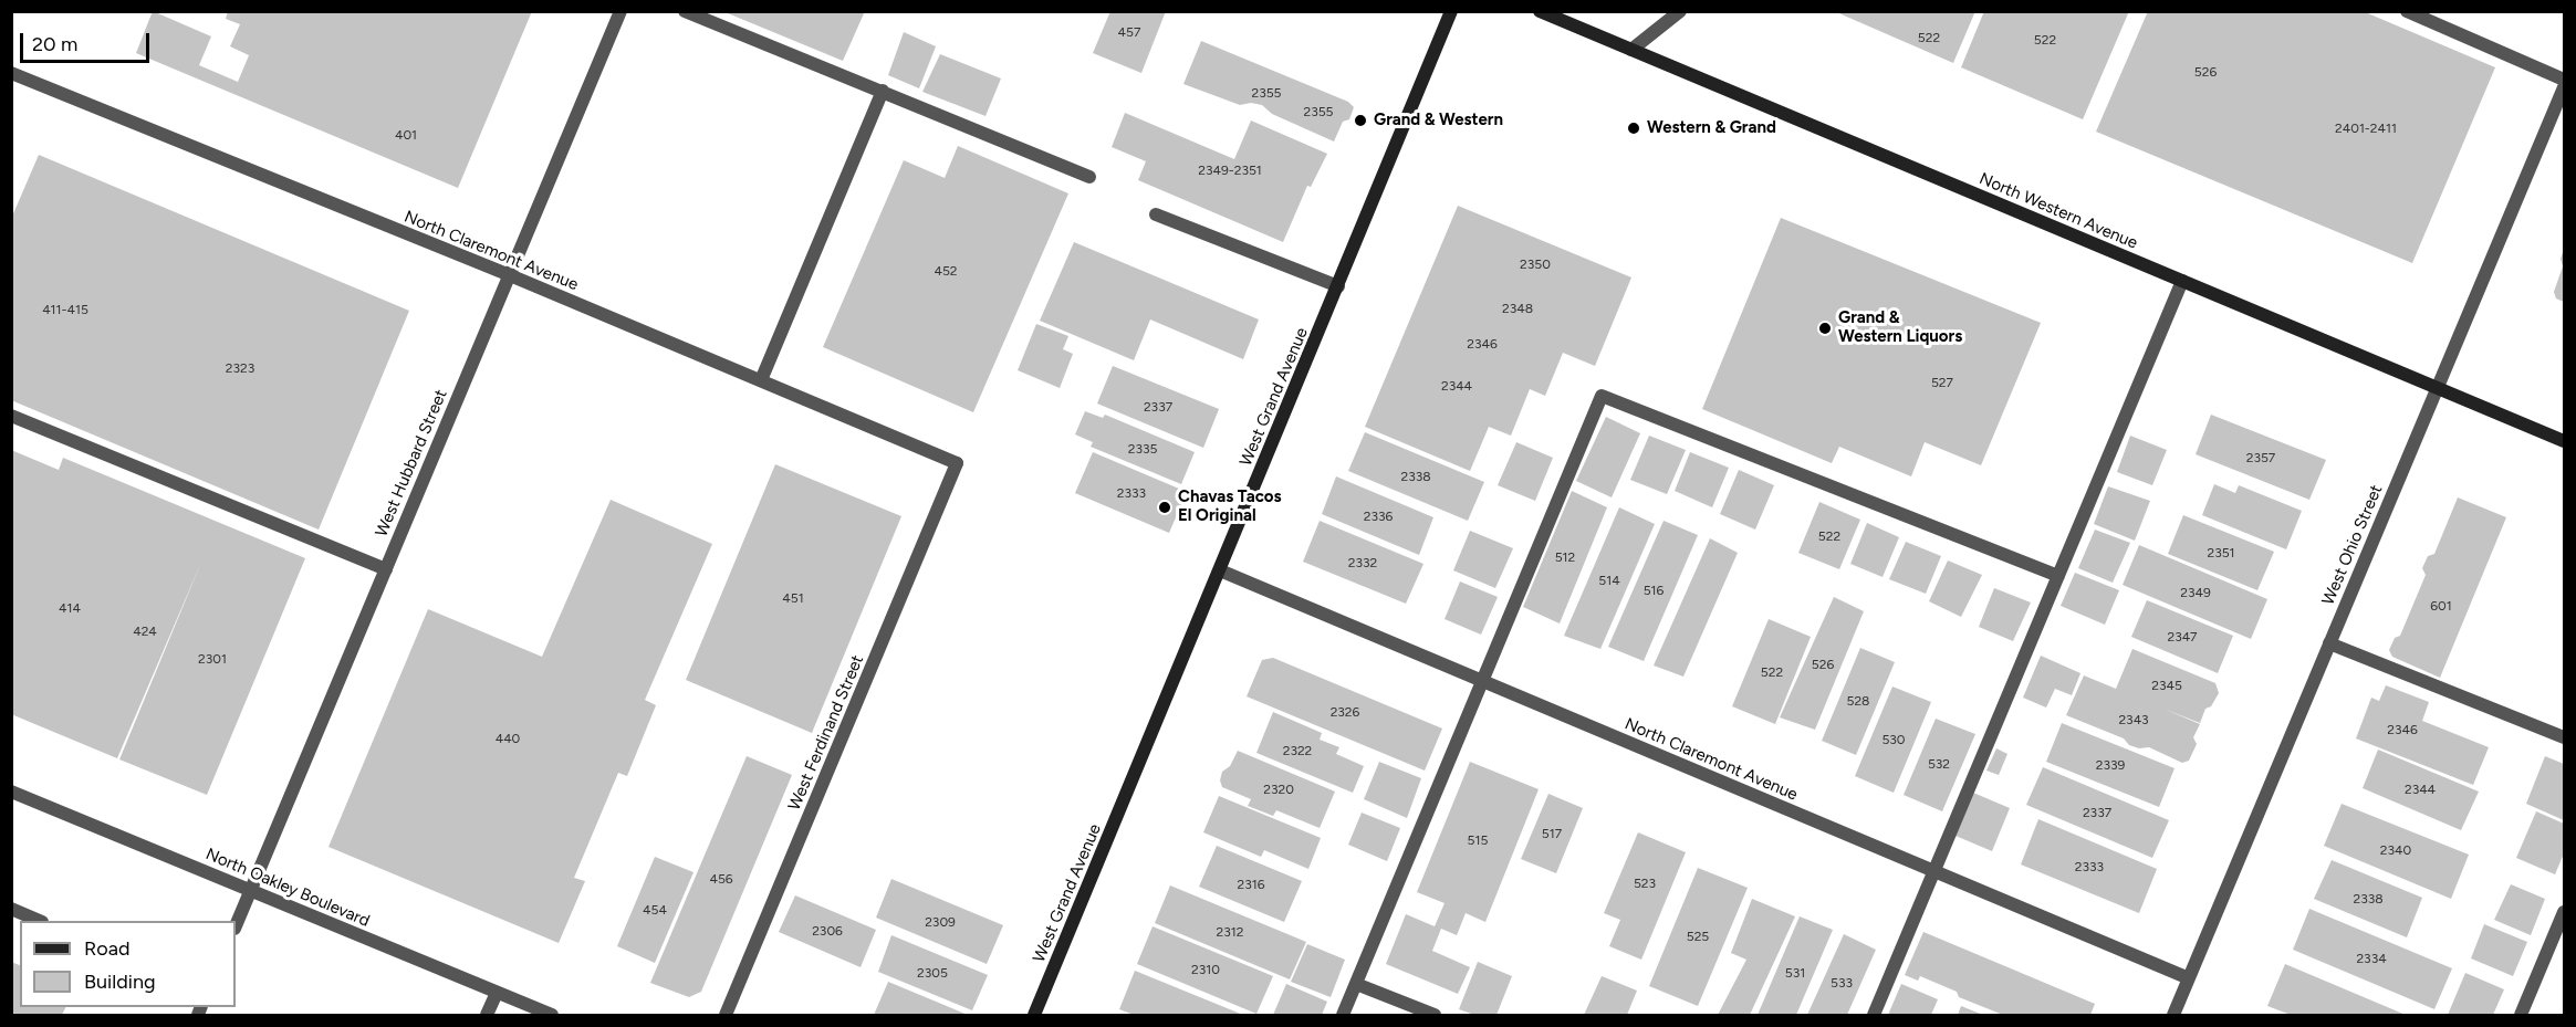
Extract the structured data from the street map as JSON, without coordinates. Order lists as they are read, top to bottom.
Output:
{
  "streets": {
    "main road": ["North Western Avenue", "West Grand Avenue"],
    "street": [
      "North Claremont Avenue",
      "West Hubbard Street",
      "West Ohio Street",
      "West Ferdinand Street",
      "North Oakley Boulevard"
    ]
  },
  "crossings": [
    ["North Western Avenue", "West Ohio Street"],
    ["North Claremont Avenue", "West Grand Avenue"],
    ["North Claremont Avenue", "West Hubbard Street"],
    ["North Claremont Avenue", "West Ohio Street"],
    ["North Claremont Avenue", "West Ferdinand Street"],
    ["West Hubbard Street", "North Oakley Boulevard"]
  ],
  "places": [
    "Grand & Western",
    "Western & Grand",
    "Grand & Western Liquors",
    "Chavas Tacos El Original"
  ],
  "house_numbers": [
    "457",
    "522",
    "522",
    "526",
    "2355",
    "2355",
    "2401-2411",
    "401",
    "2349-2351",
    "2350",
    "452",
    "2348",
    "411-415",
    "2346",
    "2323",
    "527",
    "2344",
    "2337",
    "2335",
    "2357",
    "2338",
    "2333",
    "2336",
    "522",
    "2351",
    "512",
    "2332",
    "514",
    "516",
    "2349",
    "451",
    "601",
    "414",
    "424",
    "2347",
    "2301",
    "526",
    "522",
    "2345",
    "528",
    "2326",
    "2343",
    "2346",
    "440",
    "530",
    "2322",
    "532",
    "2339",
    "2320",
    "2344",
    "2337",
    "517",
    "515",
    "2340",
    "2333",
    "456",
    "523",
    "2316",
    "2338",
    "454",
    "2309",
    "2306",
    "2312",
    "525",
    "2334",
    "2310",
    "2305",
    "531",
    "533"
  ],
  "legend": ["Road", "Building"],
  "scale_bar": "20 m"
}
